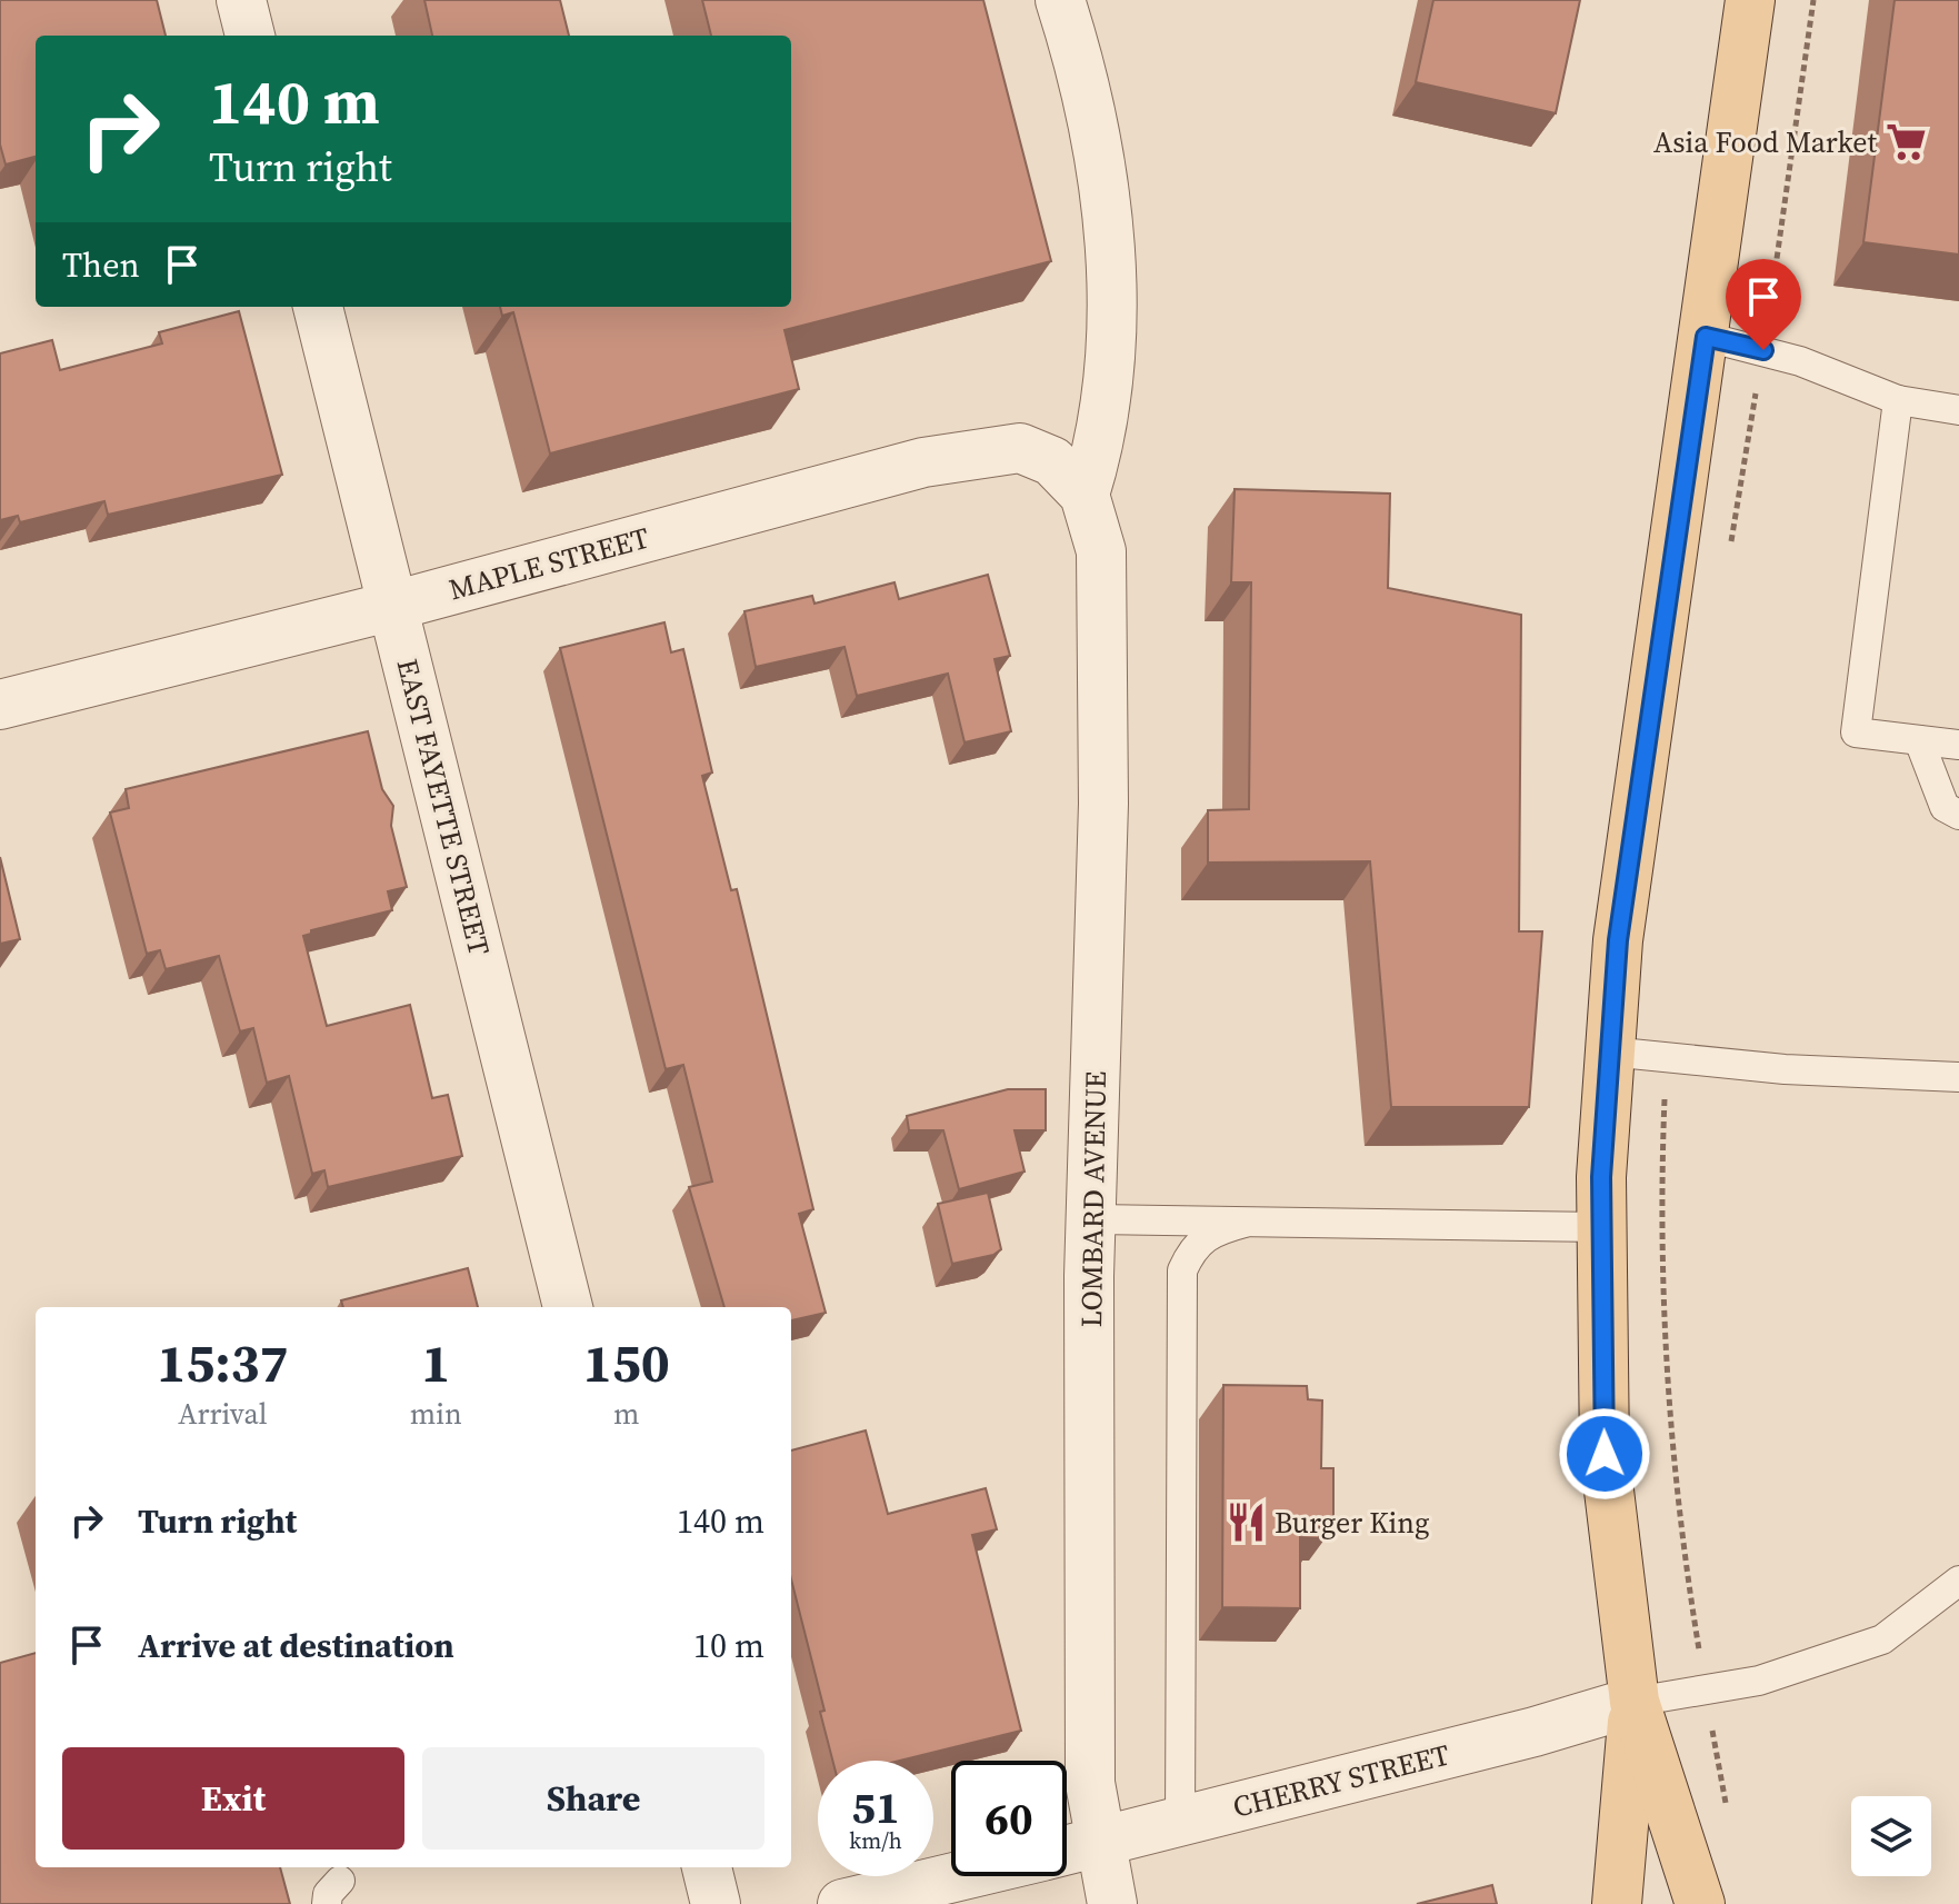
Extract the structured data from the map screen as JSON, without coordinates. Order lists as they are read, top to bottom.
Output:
{
  "streets": {
    "street": [
      "MAPLE STREET",
      "EAST FAYETTE STREET",
      "LOMBARD AVENUE",
      "CHERRY STREET"
    ]
  },
  "crossings": [
    ["MAPLE STREET", "EAST FAYETTE STREET"],
    ["MAPLE STREET", "LOMBARD AVENUE"],
    ["LOMBARD AVENUE", "CHERRY STREET"]
  ],
  "places": {
    "supermarket": ["Asia Food Market"],
    "restaurant": ["Burger King"]
  },
  "page": {
    "turn": ["140 m", "Turn right"],
    "then": "Then",
    "eta": [
      "15:37",
      "Arrival",
      "1",
      "min",
      "150",
      "m"
    ],
    "list": [
      {
        "name": "Turn right",
        "value": "140 m"
      },
      {
        "name": "Arrive at destination",
        "value": "10 m"
      }
    ],
    "buttons": ["Exit", "Share"],
    "speed": "51 km/h",
    "limit": "60"
  }
}
